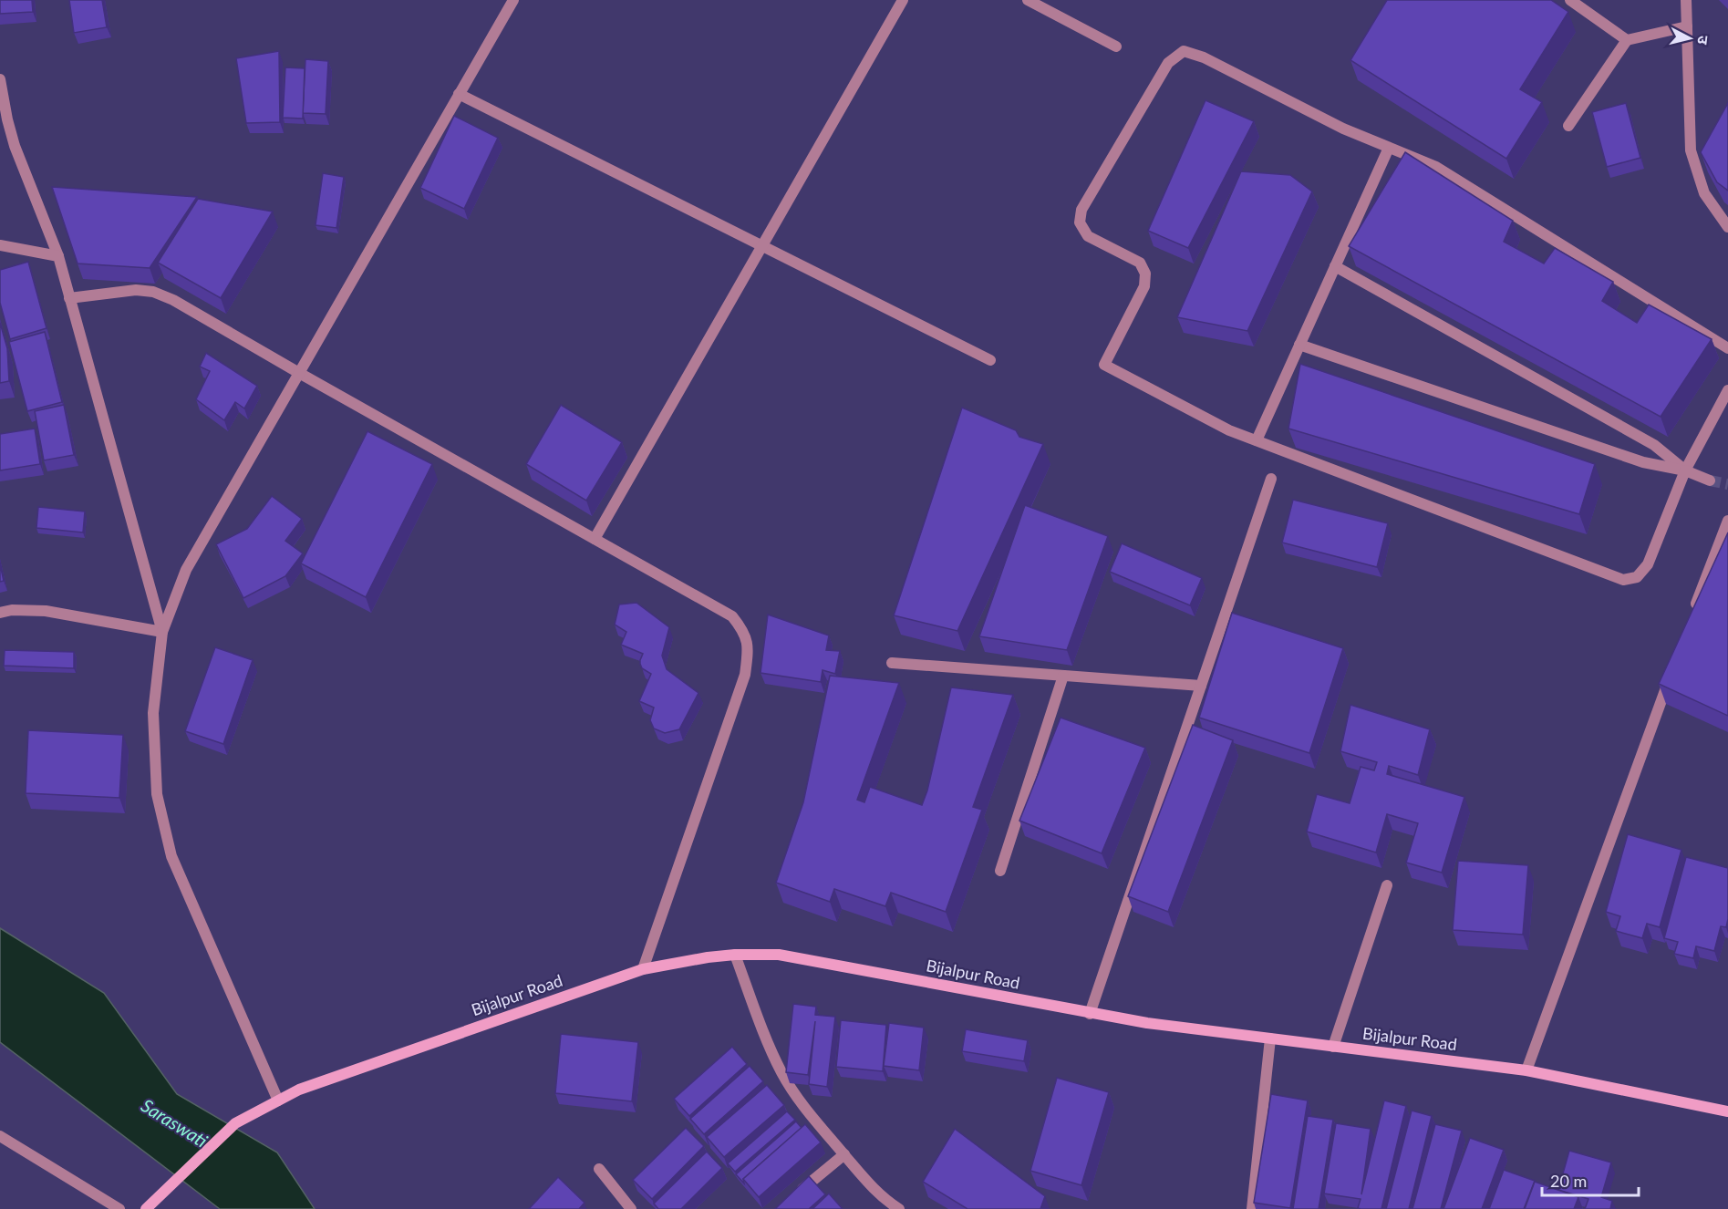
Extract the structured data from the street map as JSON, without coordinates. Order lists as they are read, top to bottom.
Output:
{
  "streets": {
    "main road": ["Bijalpur Road"]
  },
  "water": ["Saraswati"],
  "scale_bar": "20 m",
  "north": "right"
}
